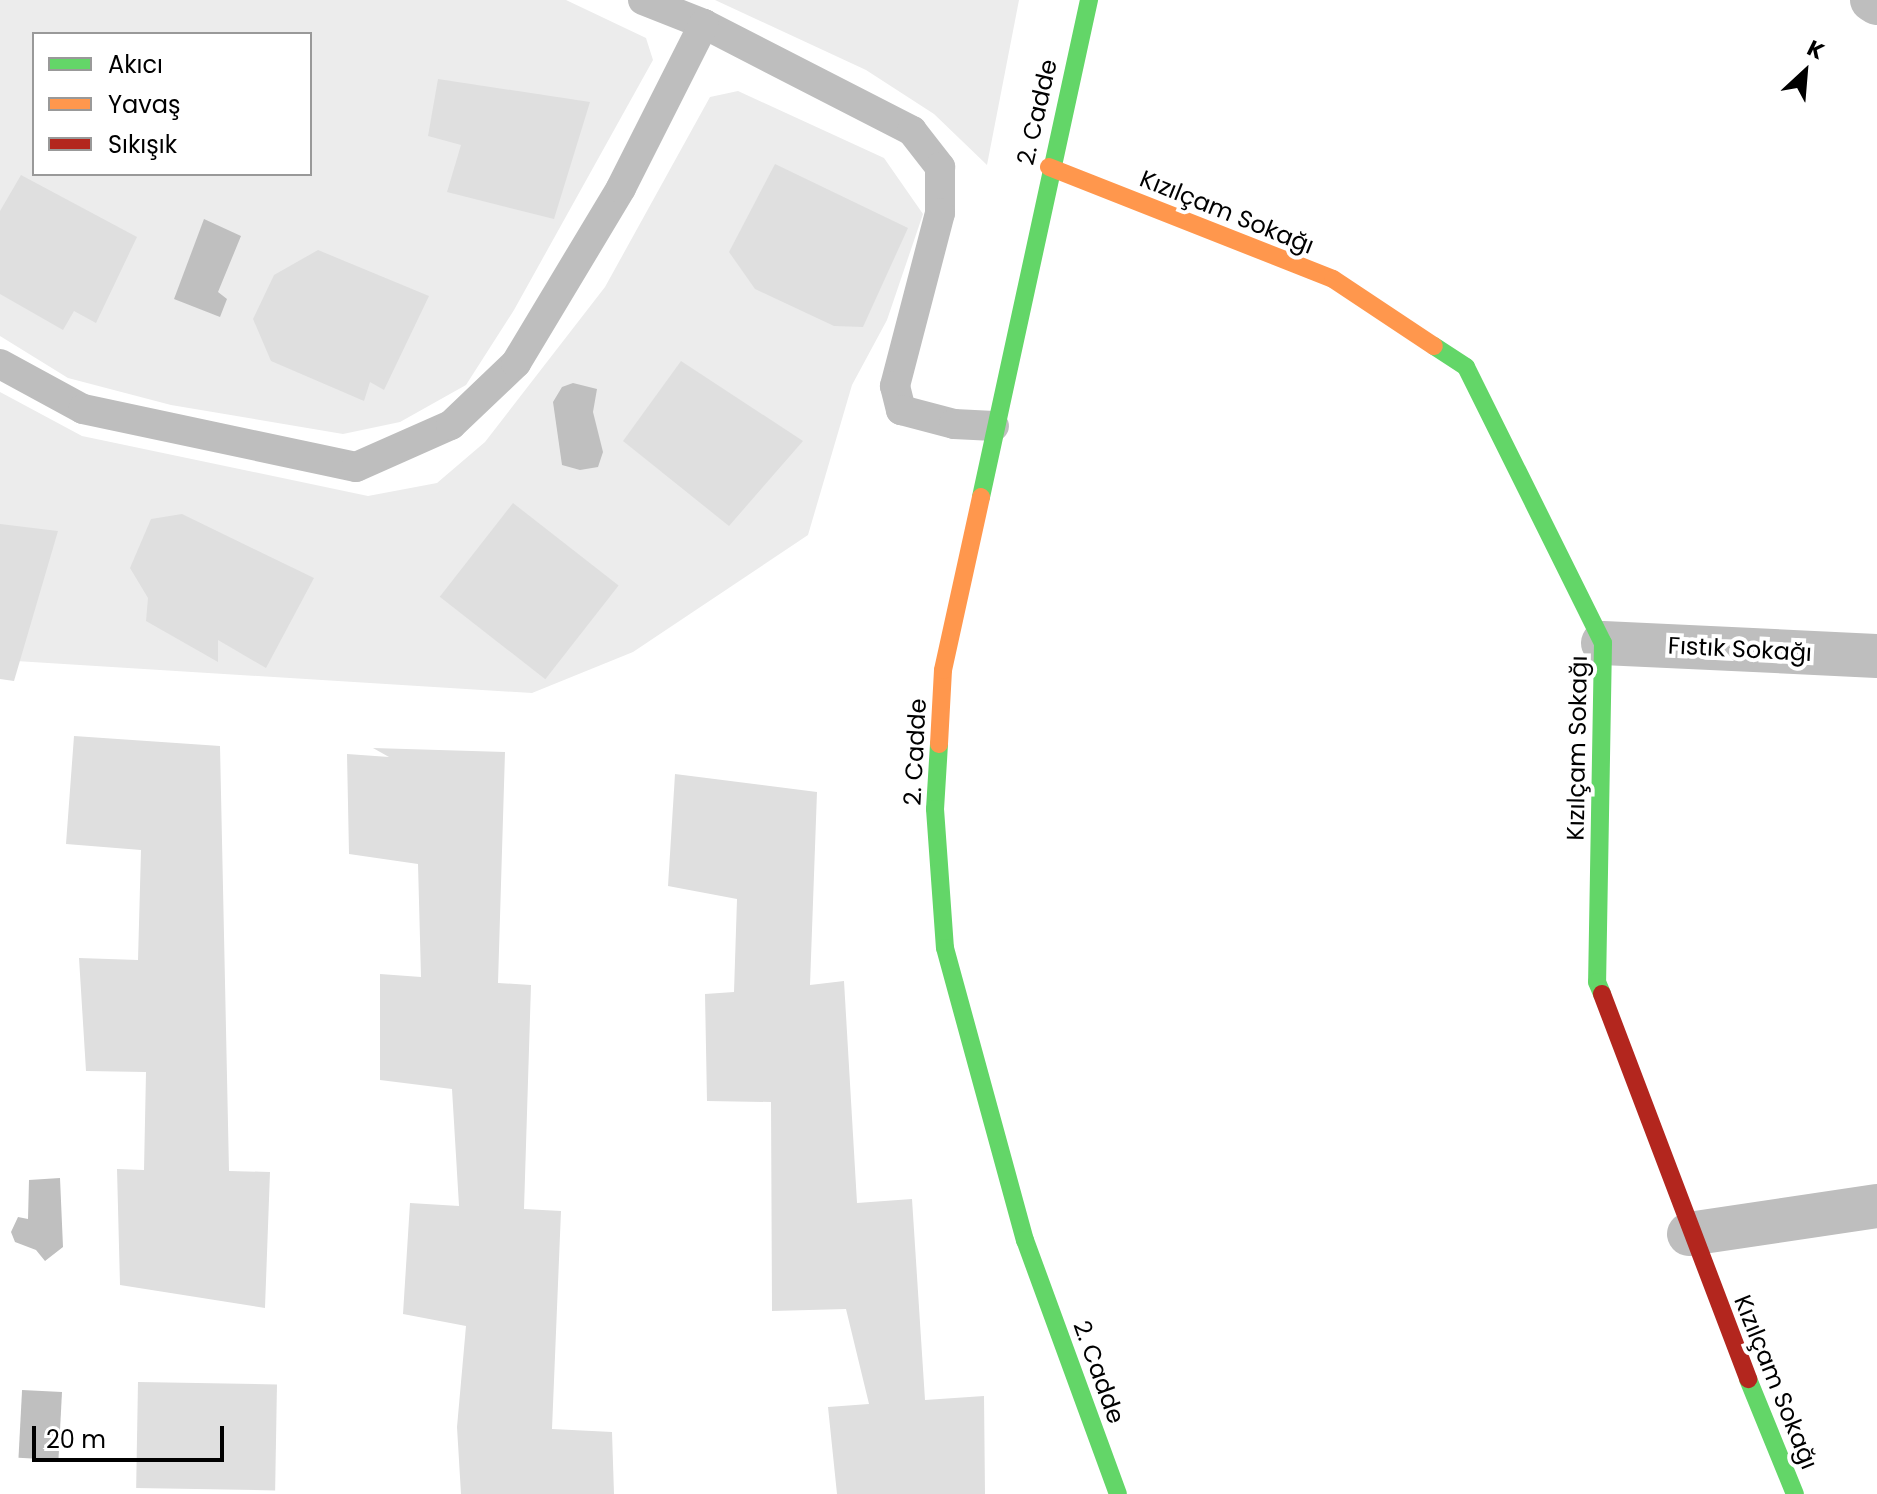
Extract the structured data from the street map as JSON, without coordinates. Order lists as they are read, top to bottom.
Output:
{
  "streets": {
    "street": ["2. Cadde", "Kızılçam Sokağı", "Fıstık Sokağı"]
  },
  "crossings": [
    ["2. Cadde", "Kızılçam Sokağı"],
    ["Kızılçam Sokağı", "Fıstık Sokağı"]
  ],
  "legend": ["Akıcı", "Yavaş", "Sıkışık"],
  "scale_bar": "20 m",
  "north": "top right"
}
